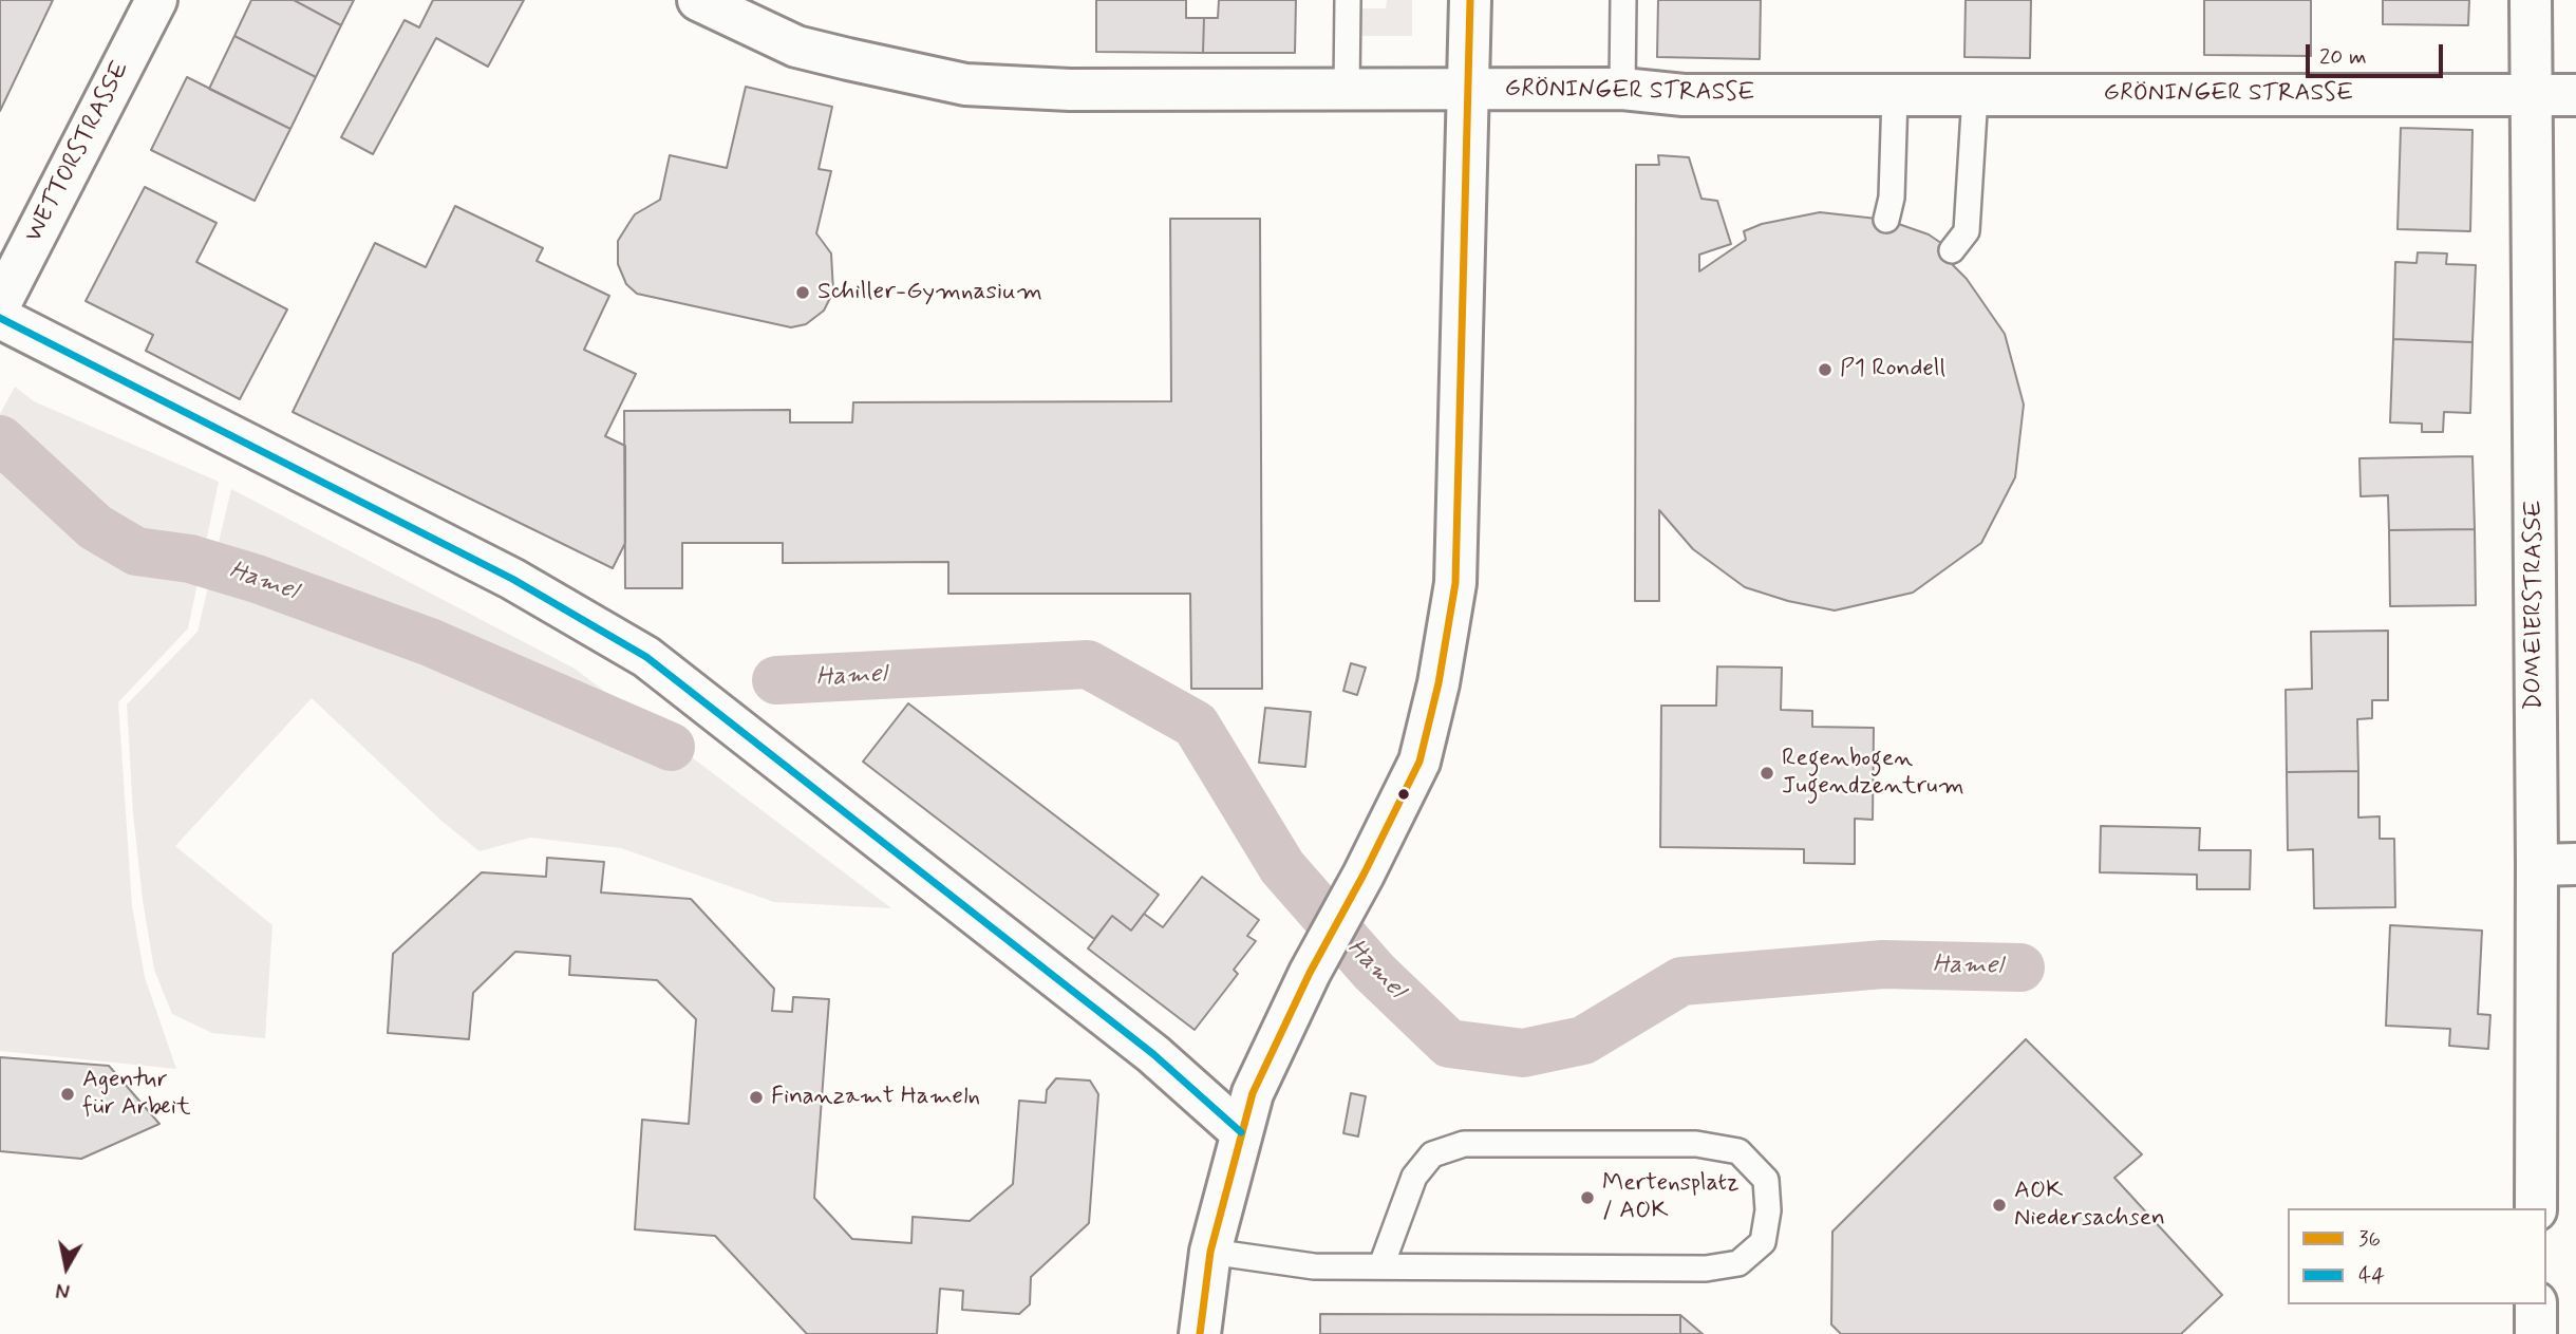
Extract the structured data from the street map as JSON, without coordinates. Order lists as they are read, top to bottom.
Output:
{
  "streets": {
    "street": ["GRÖNINGER STRASSE", "WETTORSTRASSE", "DOMEIERSTRASSE"]
  },
  "crossings": [
    ["GRÖNINGER STRASSE", "DOMEIERSTRASSE"]
  ],
  "water": ["Hamel"],
  "places": [
    "Schiller-Gymnasium",
    "P1 Rondell",
    "Regenbogen Jugendzentrum",
    "Agentur für Arbeit",
    "Finanzamt Hameln",
    "Mertensplatz / AOK",
    "AOK Niedersachsen"
  ],
  "lines": ["transit line 36", "transit line 44"],
  "legend": ["36", "44"],
  "scale_bar": "20 m",
  "north": "bottom"
}
